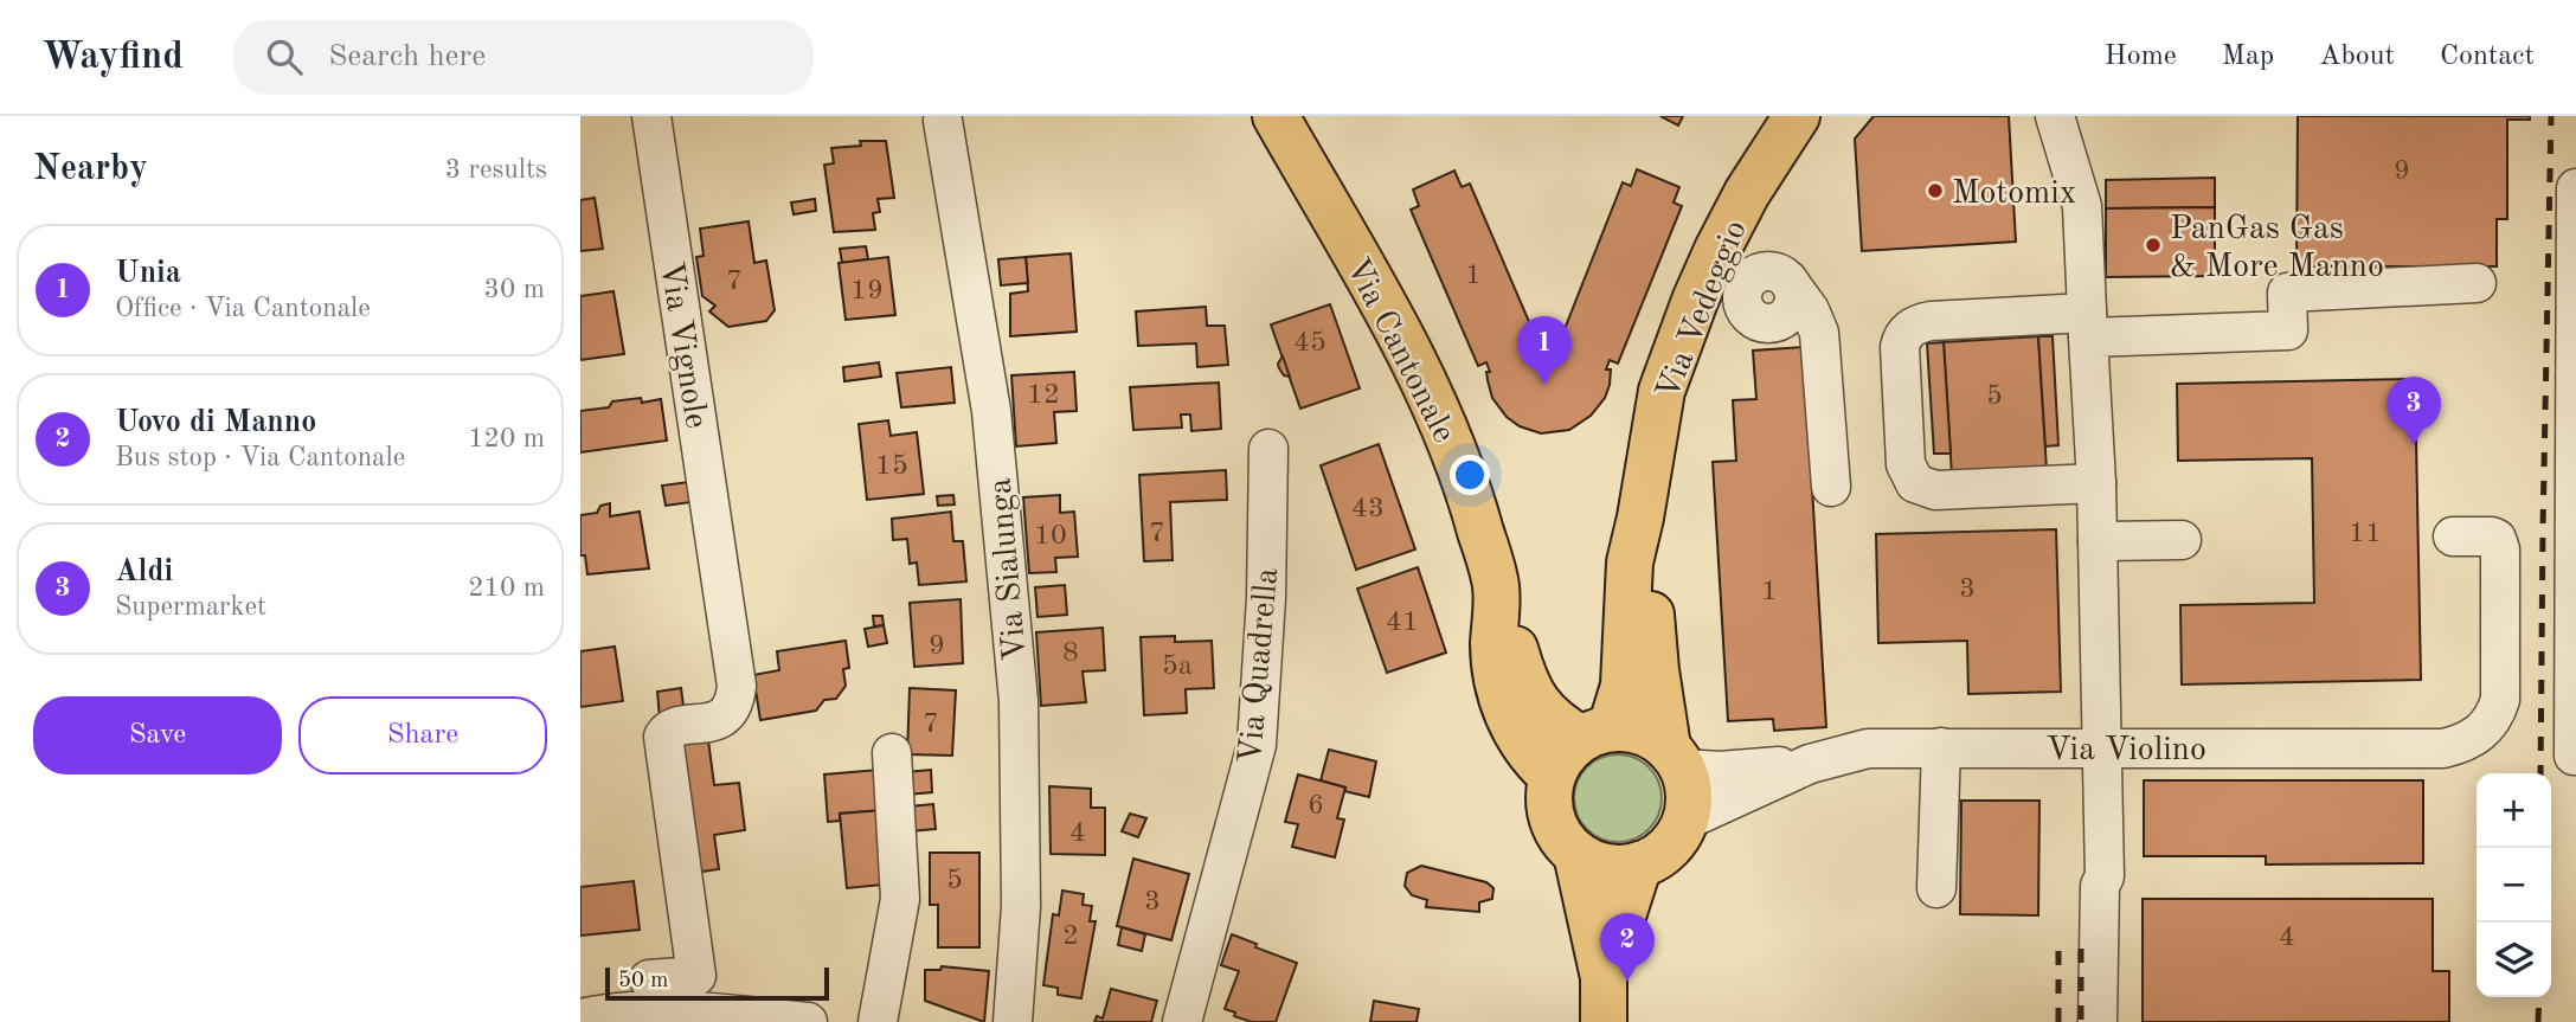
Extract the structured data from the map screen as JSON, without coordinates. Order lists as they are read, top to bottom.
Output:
{
  "streets": {
    "main road": ["Via Vedeggio", "Via Cantonale"],
    "street": [
      "Via Vignole",
      "Via Sialunga",
      "Via Quadrella",
      "Via Violino"
    ]
  },
  "crossings": [
    ["Via Vedeggio", "Via Cantonale"]
  ],
  "places": ["Motomix", "PanGas Gas & More Manno"],
  "house_numbers": [
    "9",
    "1",
    "7",
    "19",
    "45",
    "12",
    "5",
    "15",
    "43",
    "7",
    "11",
    "10",
    "3",
    "1",
    "41",
    "9",
    "8",
    "5a",
    "7",
    "6",
    "4",
    "5",
    "3",
    "2",
    "4"
  ],
  "scale_bar": "50 m",
  "page": {
    "header": "Wayfind",
    "search": "Search here",
    "nav": [
      "Home",
      "Map",
      "About",
      "Contact"
    ],
    "heading": ["Nearby", "3 results"],
    "list": [
      {
        "mark": "1",
        "name": "Unia",
        "note": "Office · Via Cantonale",
        "value": "30 m"
      },
      {
        "mark": "2",
        "name": "Uovo di Manno",
        "note": "Bus stop · Via Cantonale",
        "value": "120 m"
      },
      {
        "mark": "3",
        "name": "Aldi",
        "note": "Supermarket",
        "value": "210 m"
      }
    ],
    "pins": ["1", "3", "2"],
    "buttons": ["Save", "Share"],
    "map_buttons": ["+", "−"],
    "scale": "50 m"
  }
}
